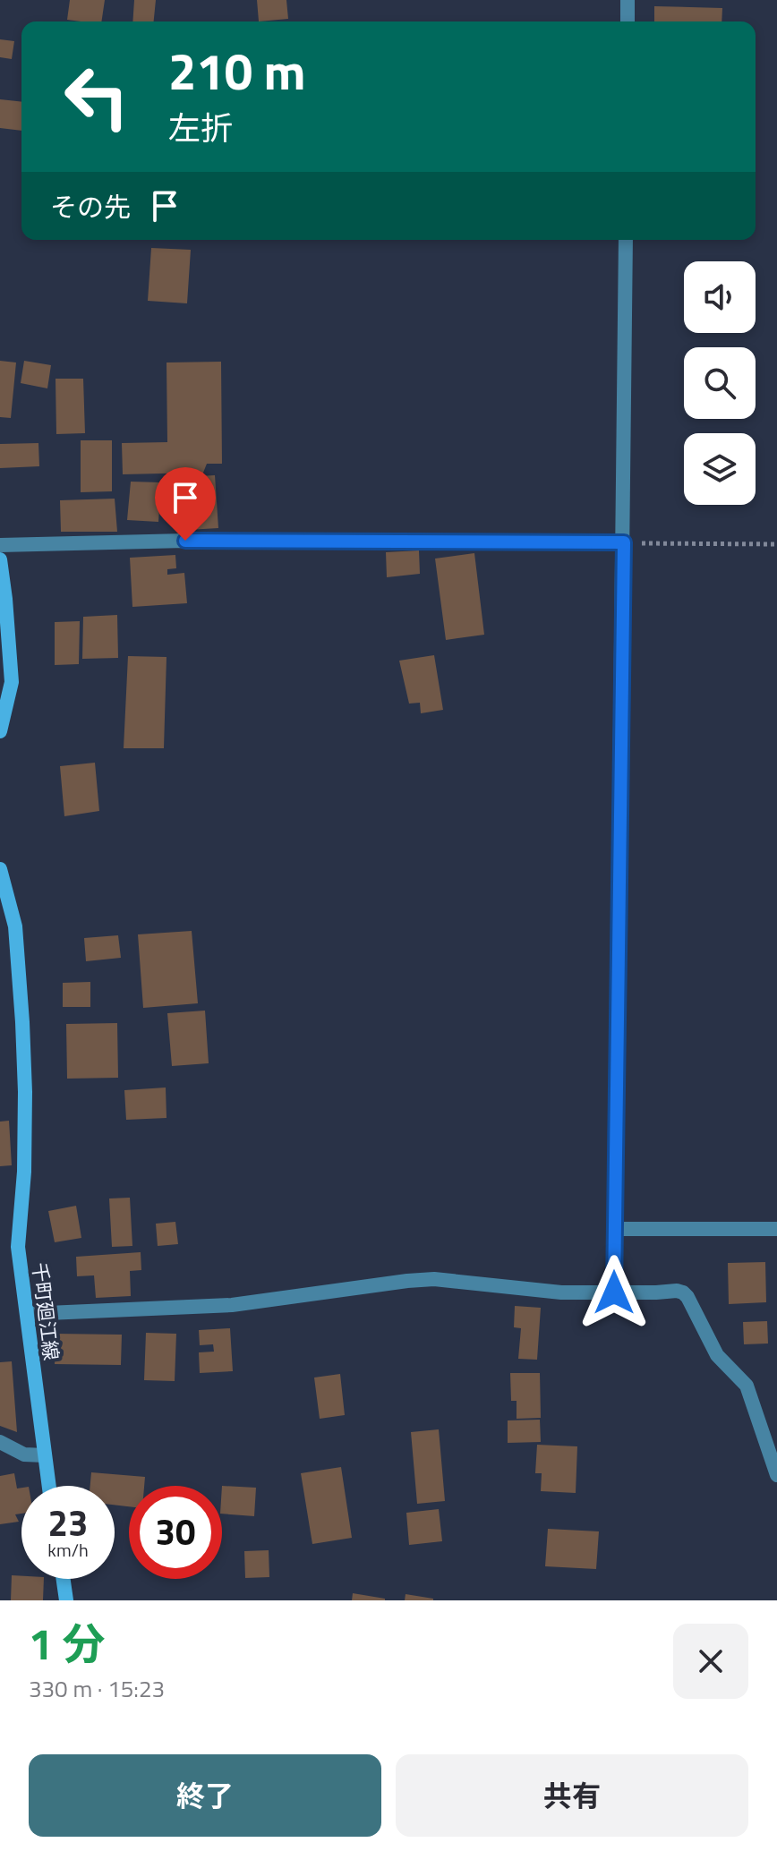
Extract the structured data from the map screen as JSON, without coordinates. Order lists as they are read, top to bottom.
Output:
{
  "streets": {
    "main road": ["千町廻江線"]
  },
  "page": {
    "turn": ["210 m", "左折"],
    "then": "その先",
    "speed": "23 km/h",
    "limit": "30",
    "heading": ["1 分", "330 m · 15:23"],
    "buttons": ["終了", "共有"]
  }
}
